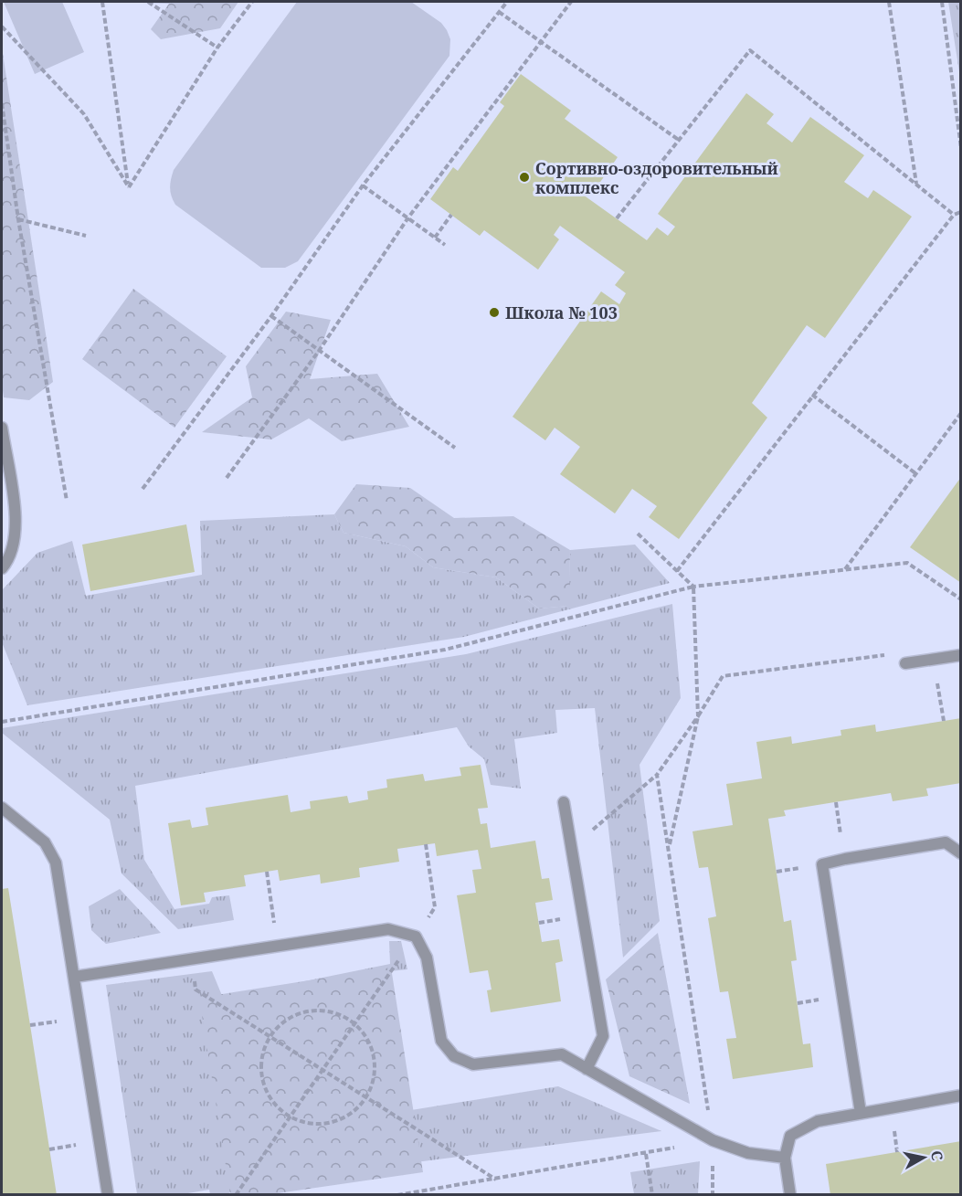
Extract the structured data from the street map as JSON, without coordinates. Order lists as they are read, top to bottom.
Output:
{
  "places": ["Сортивно-оздоровительный комплекс", "Школа № 103"],
  "north": "right"
}
